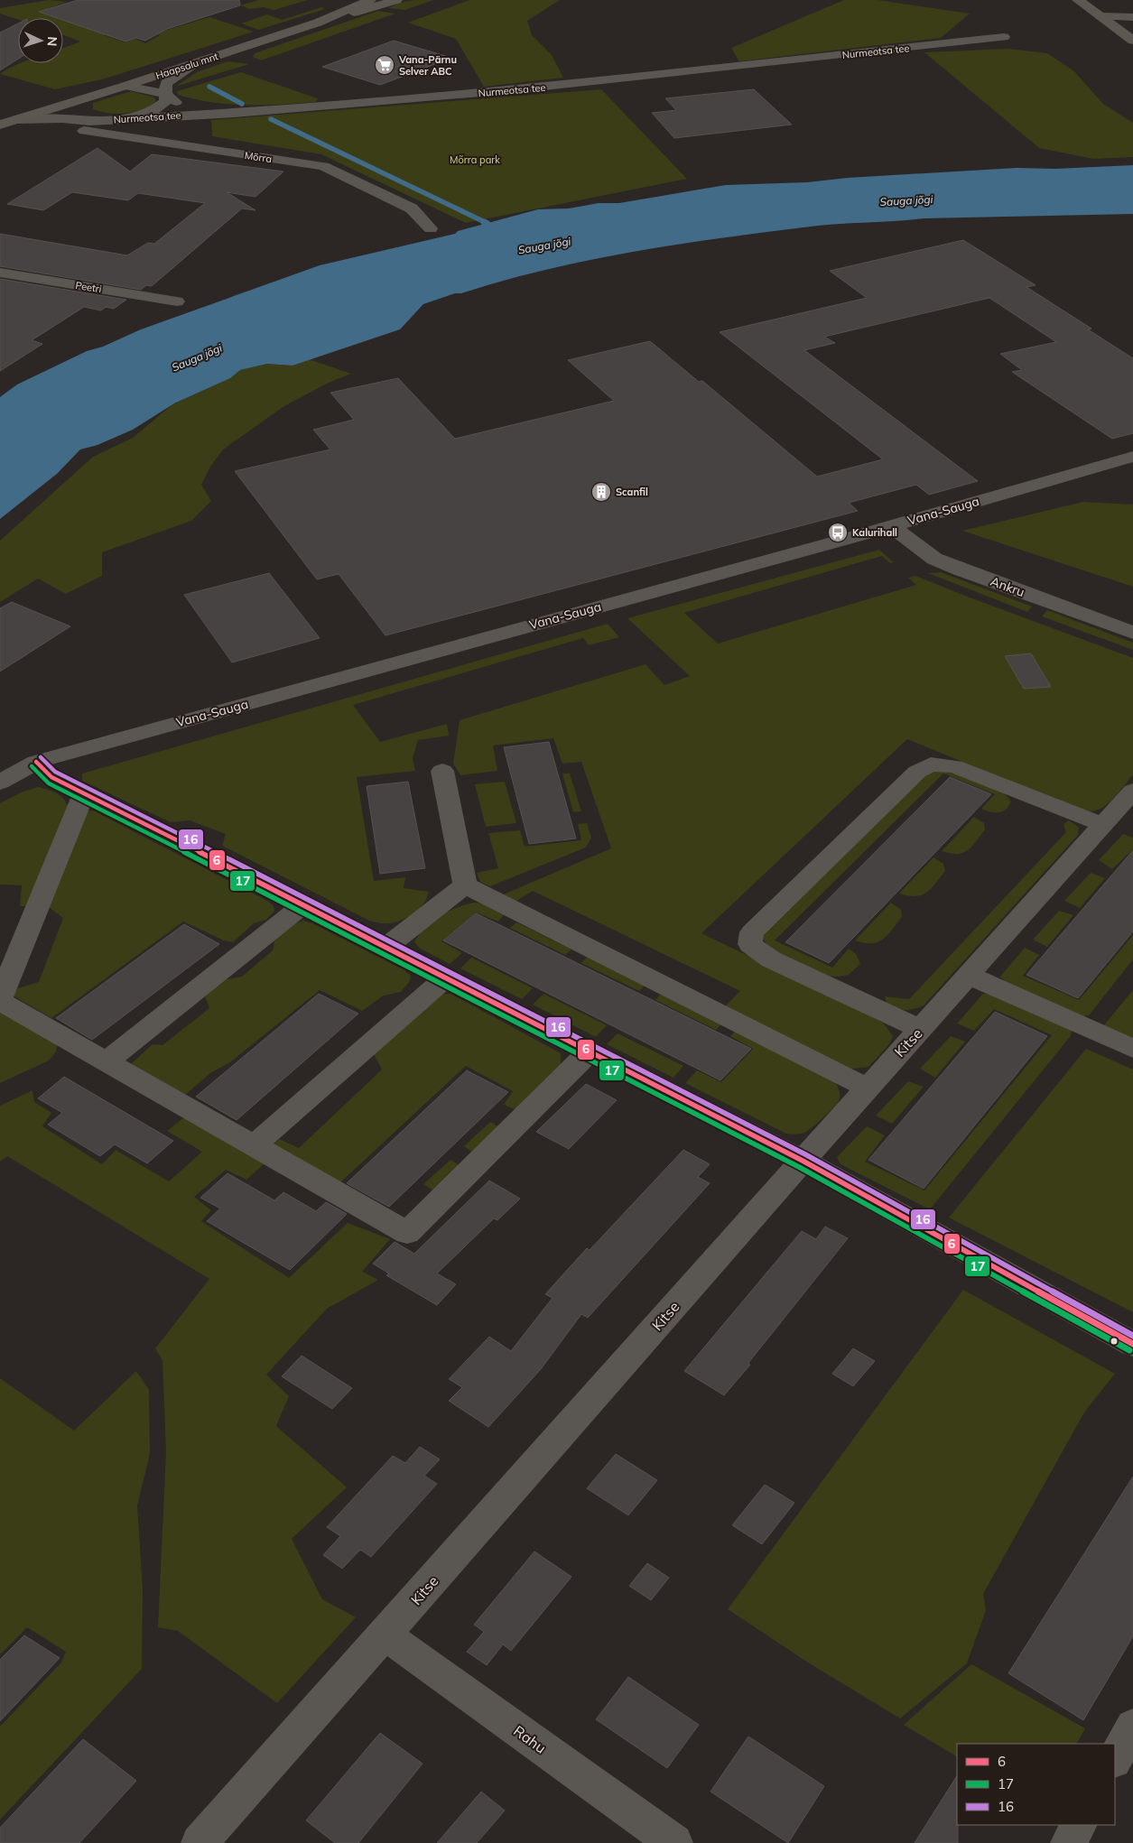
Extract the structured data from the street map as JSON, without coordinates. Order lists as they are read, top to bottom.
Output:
{
  "streets": {
    "main road": ["Haapsalu mnt"],
    "street": [
      "Nurmeotsa tee",
      "Mõrra",
      "Peetri",
      "Vana-Sauga",
      "Ankru",
      "Kitse",
      "Rahu"
    ]
  },
  "crossings": [
    ["Nurmeotsa tee", "Haapsalu mnt"],
    ["Vana-Sauga", "Ankru"],
    ["Kitse", "Rahu"]
  ],
  "water": ["Sauga jõgi"],
  "parks": ["Mõrra park"],
  "places": {
    "supermarket": ["Vana-Pärnu Selver ABC"],
    "building": ["Scanfil"],
    "bus stop": ["Kalurihall"]
  },
  "lines": ["transit line 16", "transit line 6", "transit line 17"],
  "legend": ["6", "17", "16"],
  "north": "right"
}
